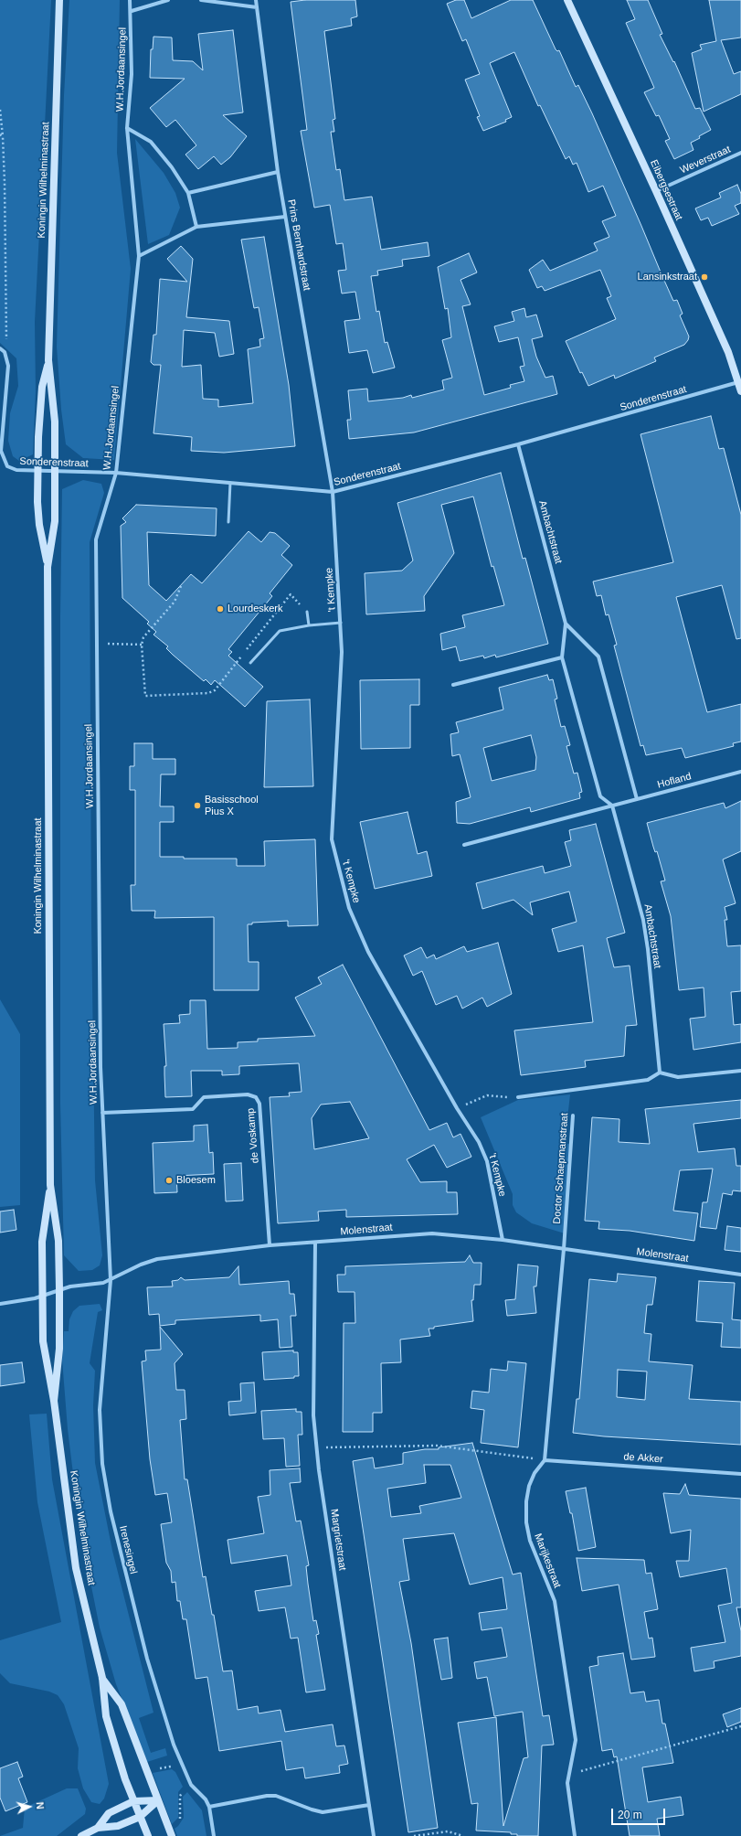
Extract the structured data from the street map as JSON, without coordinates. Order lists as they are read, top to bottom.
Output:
{
  "streets": {
    "main road": ["Koningin Wilhelminastraat", "Eibergsestraat"],
    "street": [
      "W.H.Jordaansingel",
      "Weverstraat",
      "Prins Bernhardstraat",
      "Sonderenstraat",
      "Ambachtstraat",
      "'t Kempke",
      "Hofland",
      "de Voskamp",
      "Doctor Schaepmanstraat",
      "Molenstraat",
      "de Akker",
      "Margrietstraat",
      "Irenesingel",
      "Marijkestraat"
    ]
  },
  "crossings": [
    ["W.H.Jordaansingel", "Sonderenstraat"],
    ["W.H.Jordaansingel", "de Voskamp"],
    ["W.H.Jordaansingel", "Molenstraat"],
    ["W.H.Jordaansingel", "Irenesingel"],
    ["Weverstraat", "Eibergsestraat"],
    ["Koningin Wilhelminastraat", "Sonderenstraat"],
    ["Koningin Wilhelminastraat", "Molenstraat"],
    ["Eibergsestraat", "Sonderenstraat"],
    ["Prins Bernhardstraat", "Sonderenstraat"],
    ["Prins Bernhardstraat", "'t Kempke"],
    ["Sonderenstraat", "Ambachtstraat"],
    ["Sonderenstraat", "'t Kempke"],
    ["Ambachtstraat", "Hofland"],
    ["'t Kempke", "Molenstraat"],
    ["de Voskamp", "Molenstraat"],
    ["Doctor Schaepmanstraat", "Molenstraat"],
    ["Molenstraat", "Margrietstraat"],
    ["Molenstraat", "Irenesingel"],
    ["de Akker", "Marijkestraat"]
  ],
  "places": [
    "Lansinkstraat",
    "Lourdeskerk",
    "Basisschool Pius X",
    "Bloesem"
  ],
  "scale_bar": "20 m",
  "north": "right"
}
